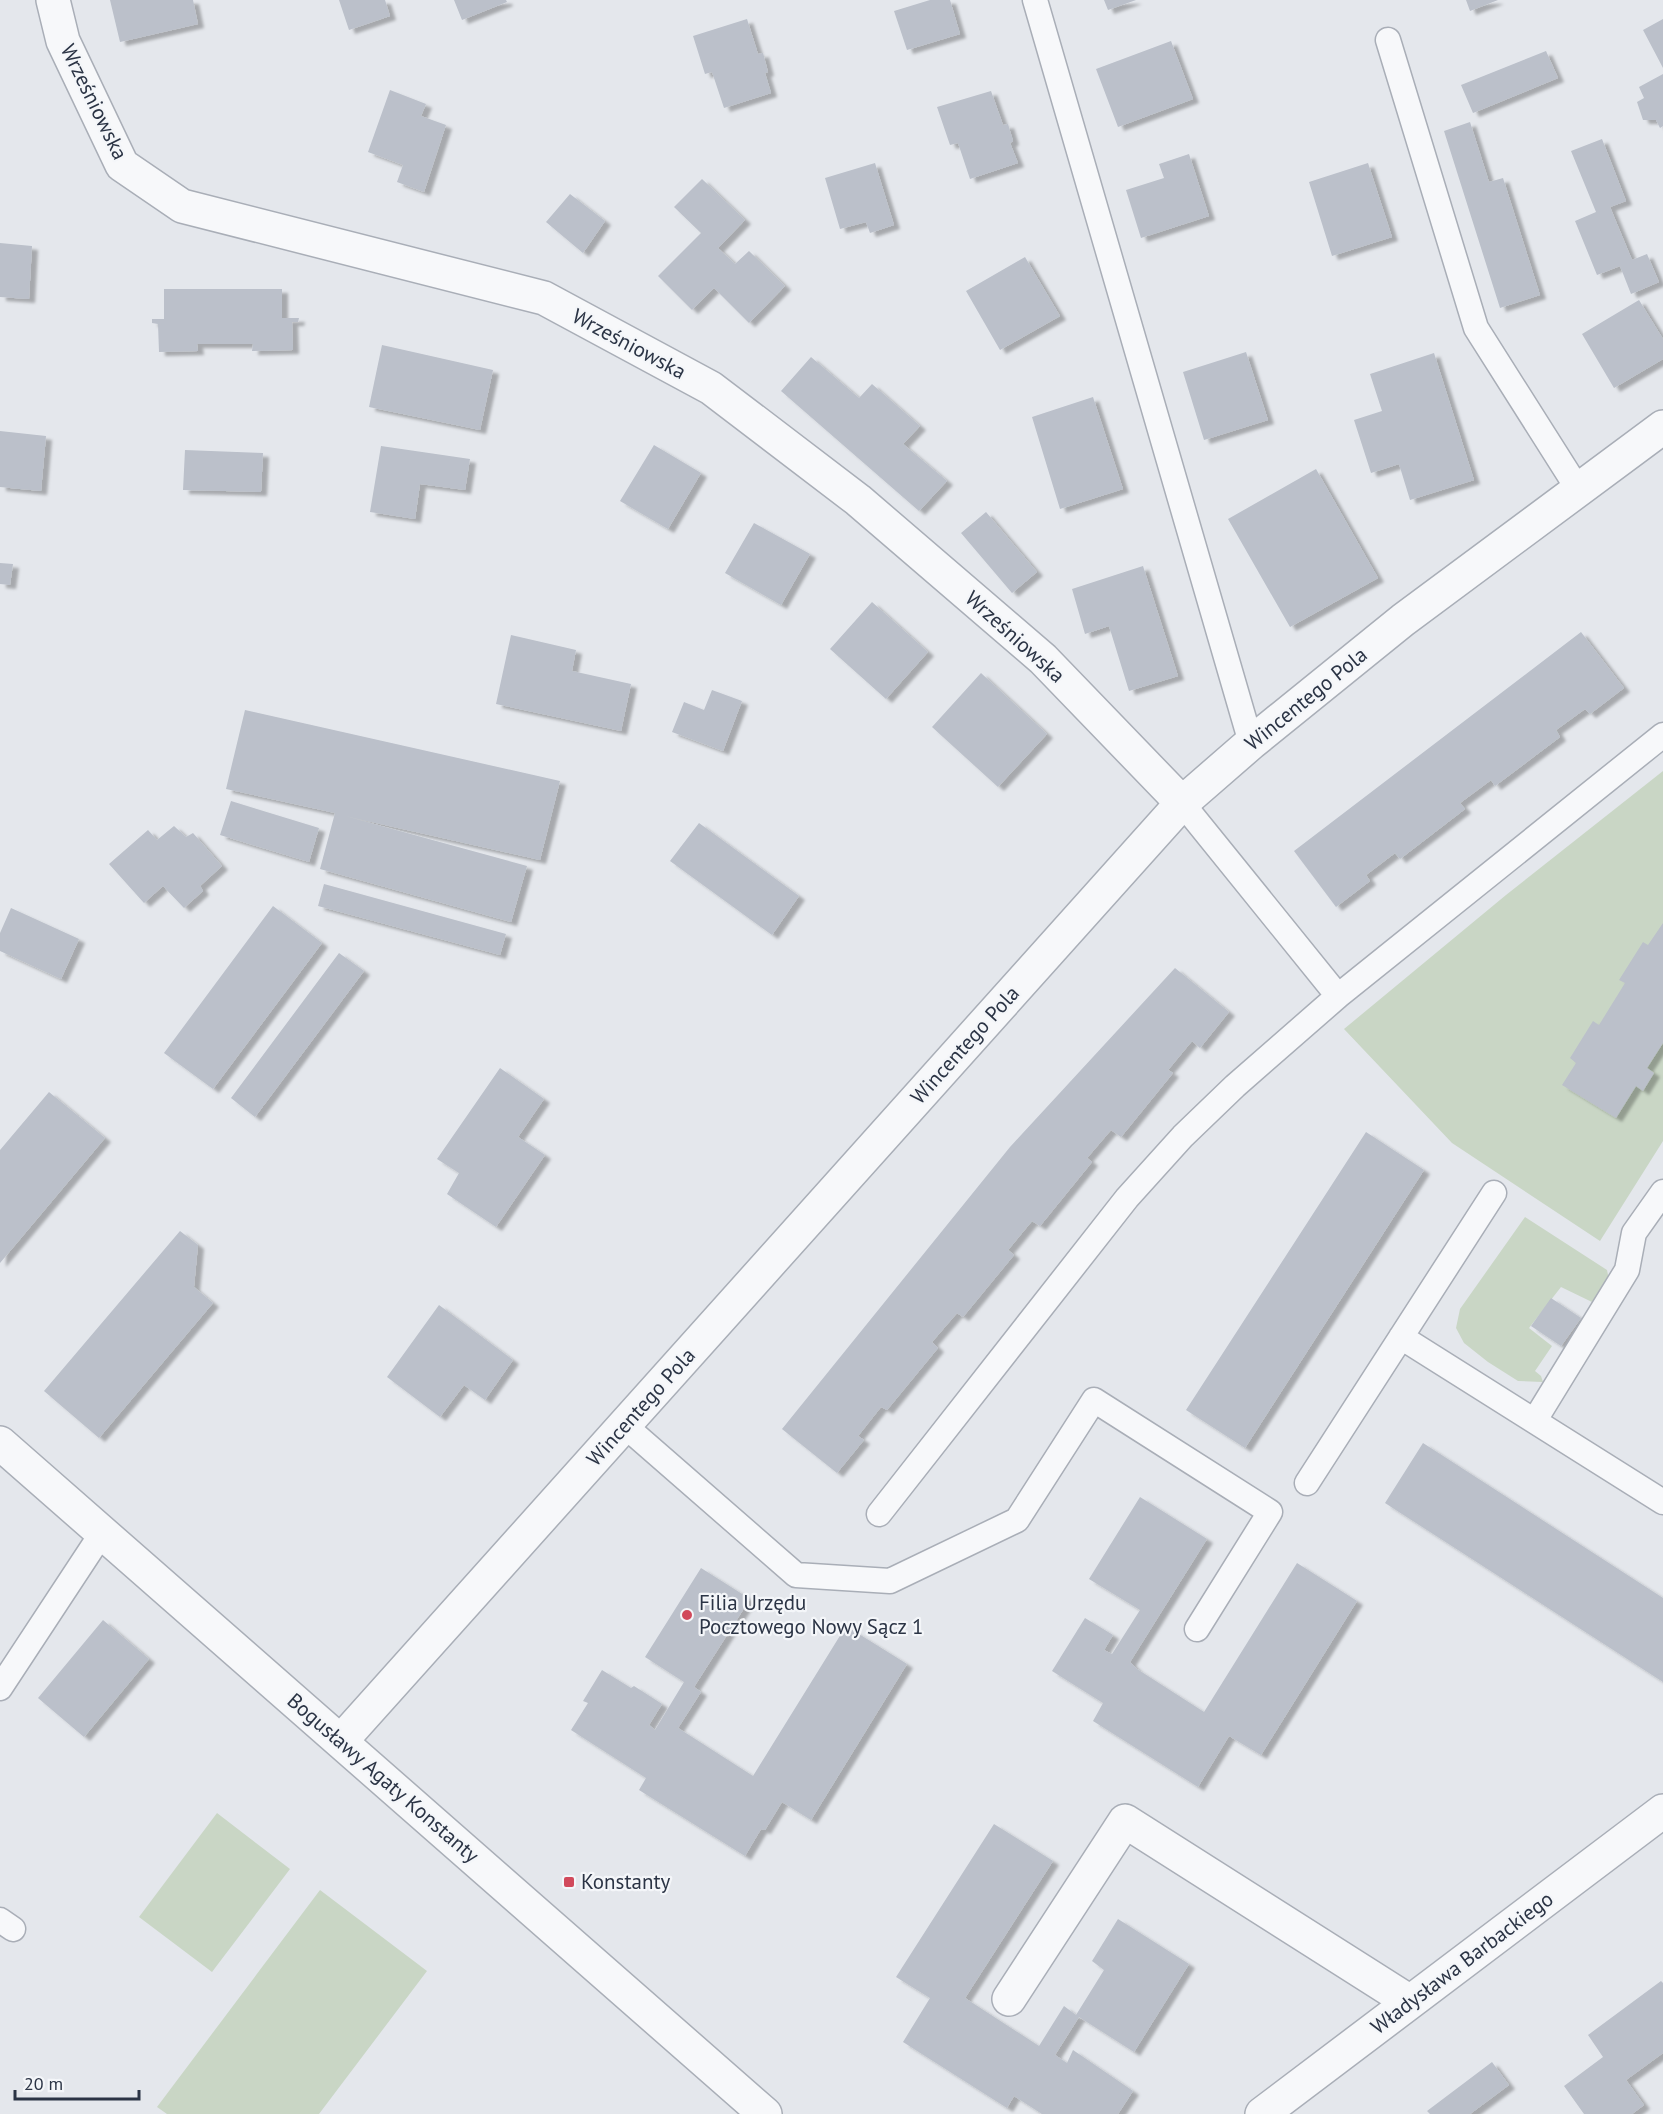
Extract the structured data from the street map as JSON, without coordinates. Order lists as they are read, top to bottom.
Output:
{
  "streets": {
    "street": [
      "Wrześniowska",
      "Wincentego Pola",
      "Bogusławy Agaty Konstanty",
      "Władysława Barbackiego"
    ]
  },
  "crossings": [
    ["Wrześniowska", "Wincentego Pola"],
    ["Wincentego Pola", "Bogusławy Agaty Konstanty"]
  ],
  "places": {
    "other": ["Filia Urzędu Pocztowego Nowy Sącz 1"],
    "transit": ["Konstanty"]
  },
  "scale_bar": "20 m"
}
